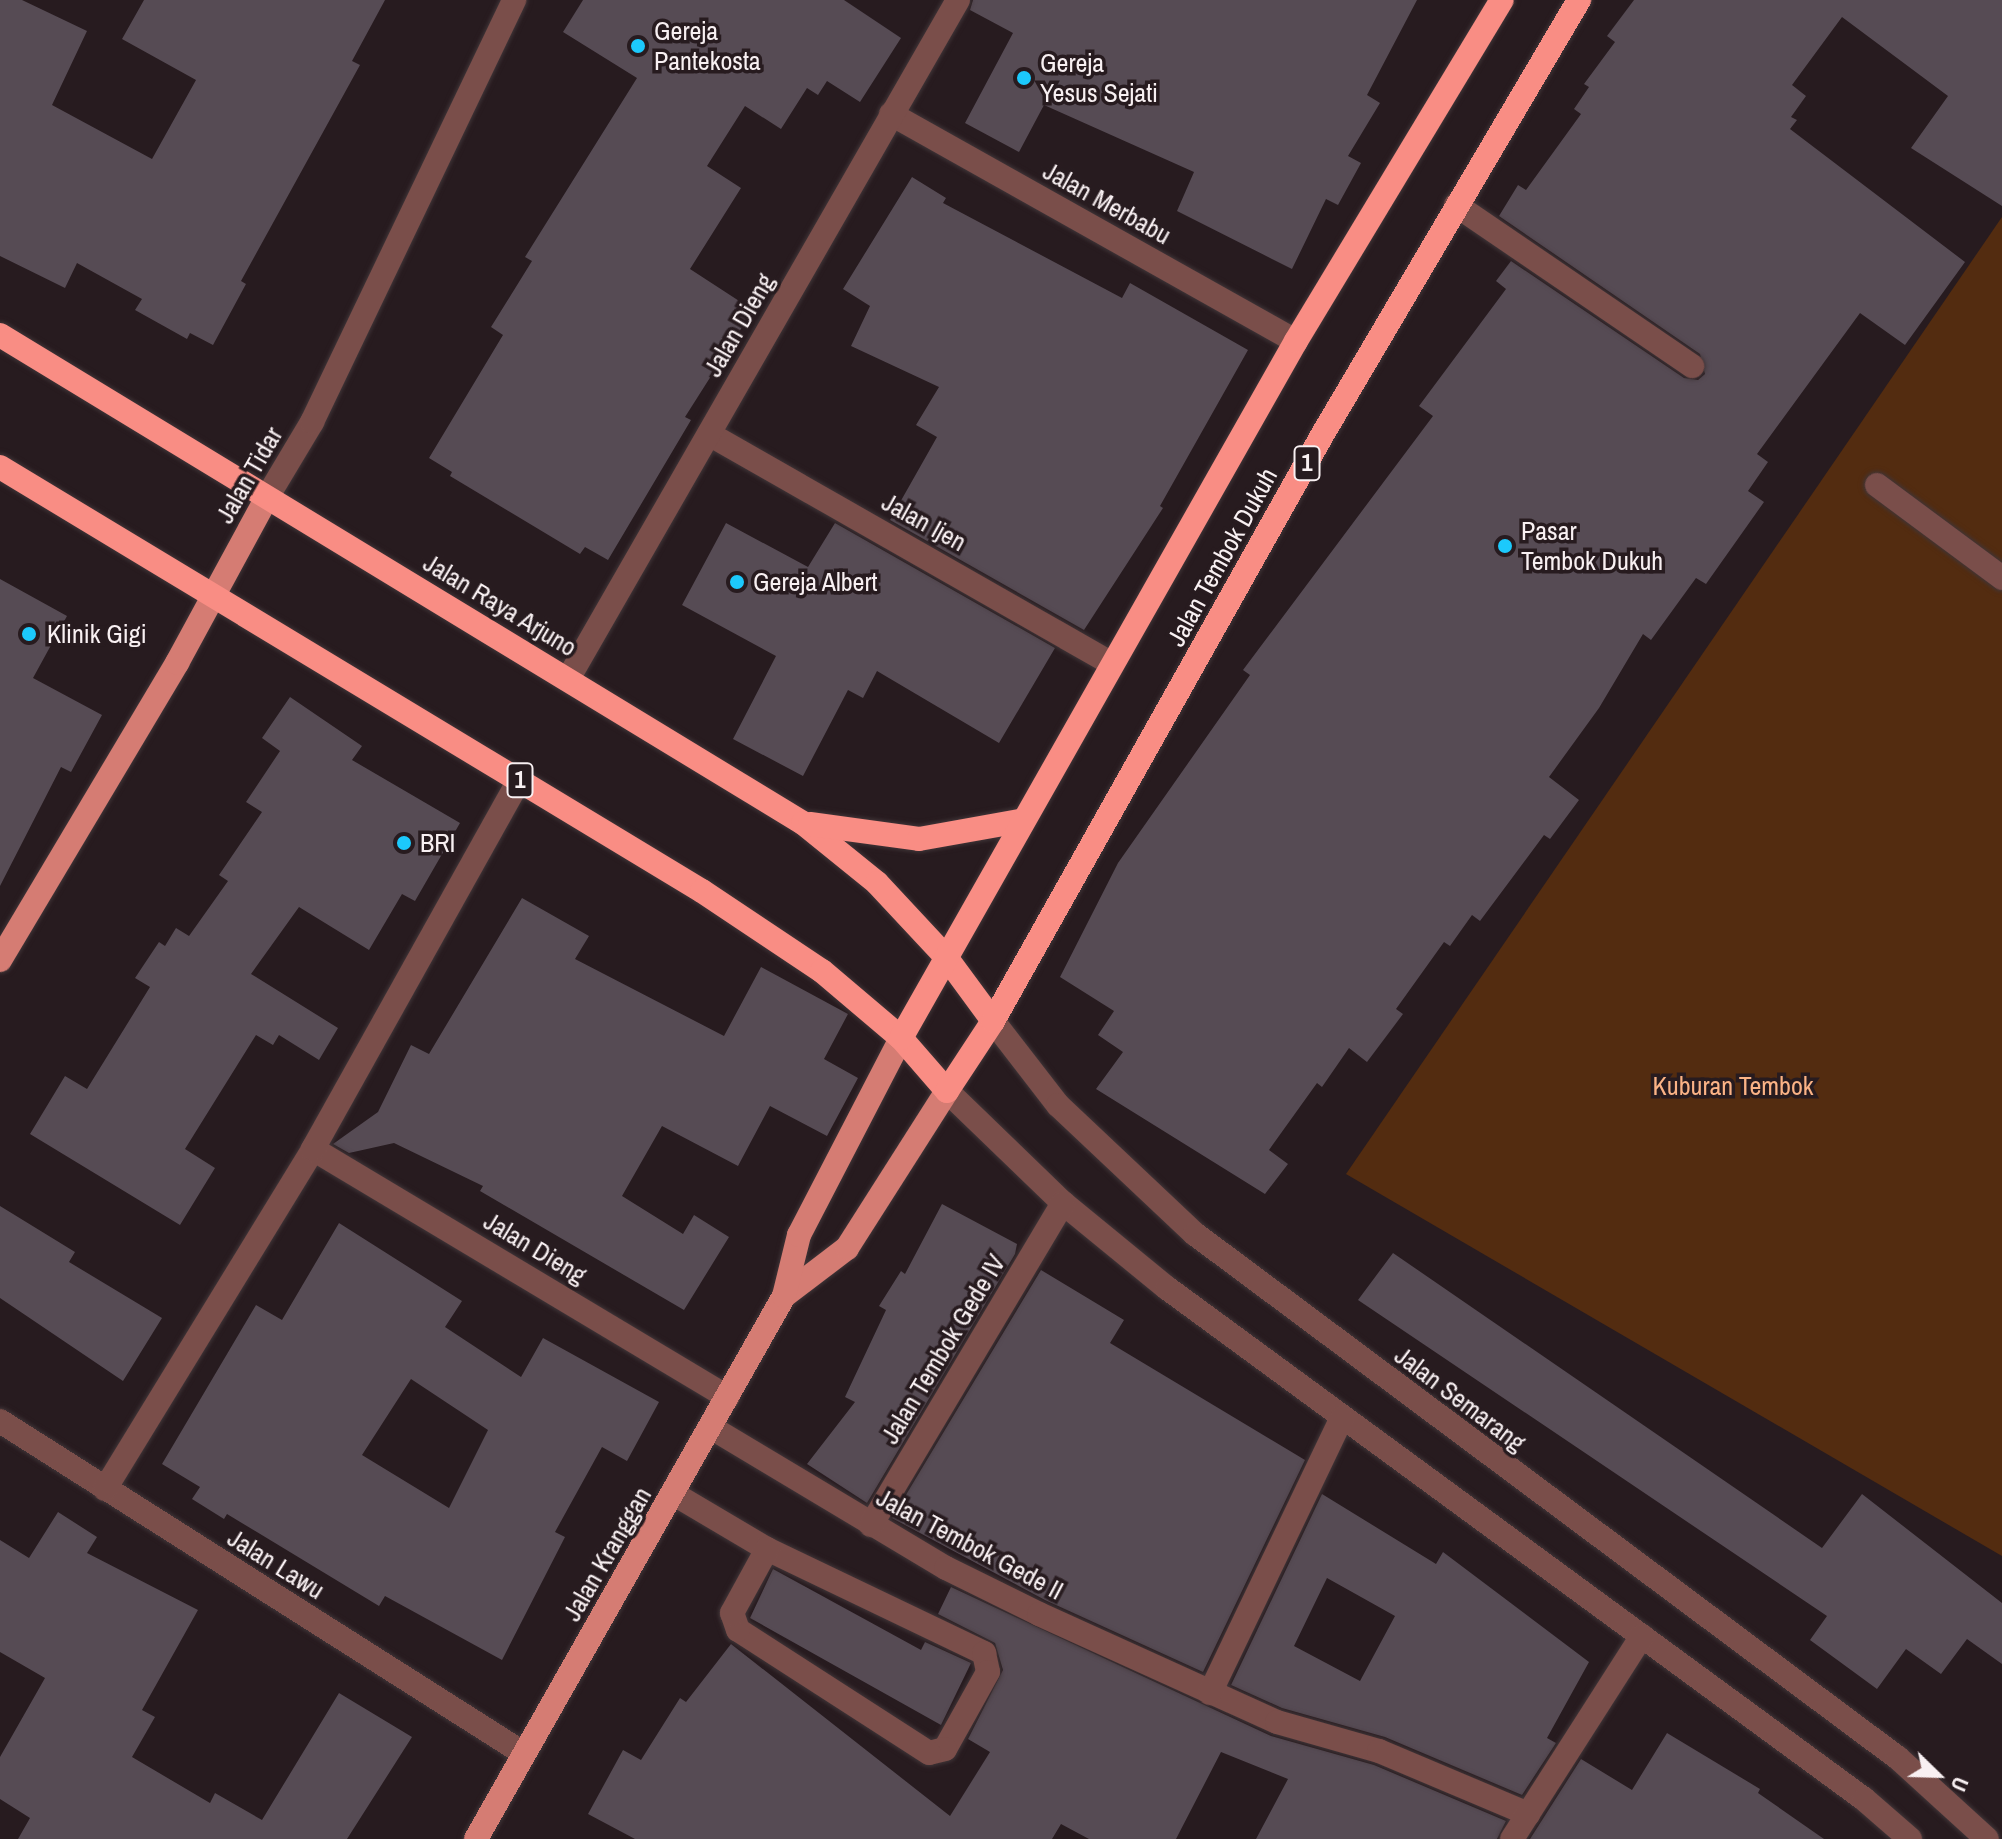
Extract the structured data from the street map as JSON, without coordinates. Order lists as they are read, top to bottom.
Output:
{
  "streets": {
    "highway": [
      "1",
      "Jalan Tembok Dukuh",
      "Jalan Raya Arjuno",
      "Jalan Semarang",
      "Jalan Kranggan"
    ],
    "main road": ["Jalan Tidar"],
    "street": [
      "Jalan Merbabu",
      "Jalan Dieng",
      "Jalan Ijen",
      "Jalan Tembok Gede IV",
      "Jalan Tembok Gede II",
      "Jalan Lawu"
    ]
  },
  "crossings": [
    ["Jalan Merbabu", "Jalan Dieng"],
    ["Jalan Merbabu", "Jalan Tembok Dukuh"],
    ["Jalan Dieng", "Jalan Ijen"],
    ["Jalan Dieng", "Jalan Raya Arjuno"],
    ["Jalan Dieng", "Jalan Kranggan"],
    ["1", "Jalan Tidar"],
    ["1", "Jalan Tembok Dukuh"],
    ["1", "Jalan Kranggan"],
    ["Jalan Tidar", "Jalan Raya Arjuno"],
    ["Jalan Ijen", "Jalan Tembok Dukuh"],
    ["Jalan Tembok Dukuh", "Jalan Raya Arjuno"],
    ["Jalan Tembok Dukuh", "Jalan Semarang"],
    ["Jalan Tembok Dukuh", "Jalan Kranggan"],
    ["Jalan Raya Arjuno", "Jalan Semarang"],
    ["Jalan Tembok Gede IV", "Jalan Tembok Gede II"],
    ["Jalan Semarang", "Jalan Kranggan"],
    ["Jalan Tembok Gede II", "Jalan Kranggan"],
    ["Jalan Kranggan", "Jalan Lawu"]
  ],
  "parks": ["Kuburan Tembok"],
  "places": [
    "Gereja Pantekosta",
    "Gereja Yesus Sejati",
    "Pasar Tembok Dukuh",
    "Gereja Albert",
    "Klinik Gigi",
    "BRI"
  ],
  "north": "bottom right"
}
